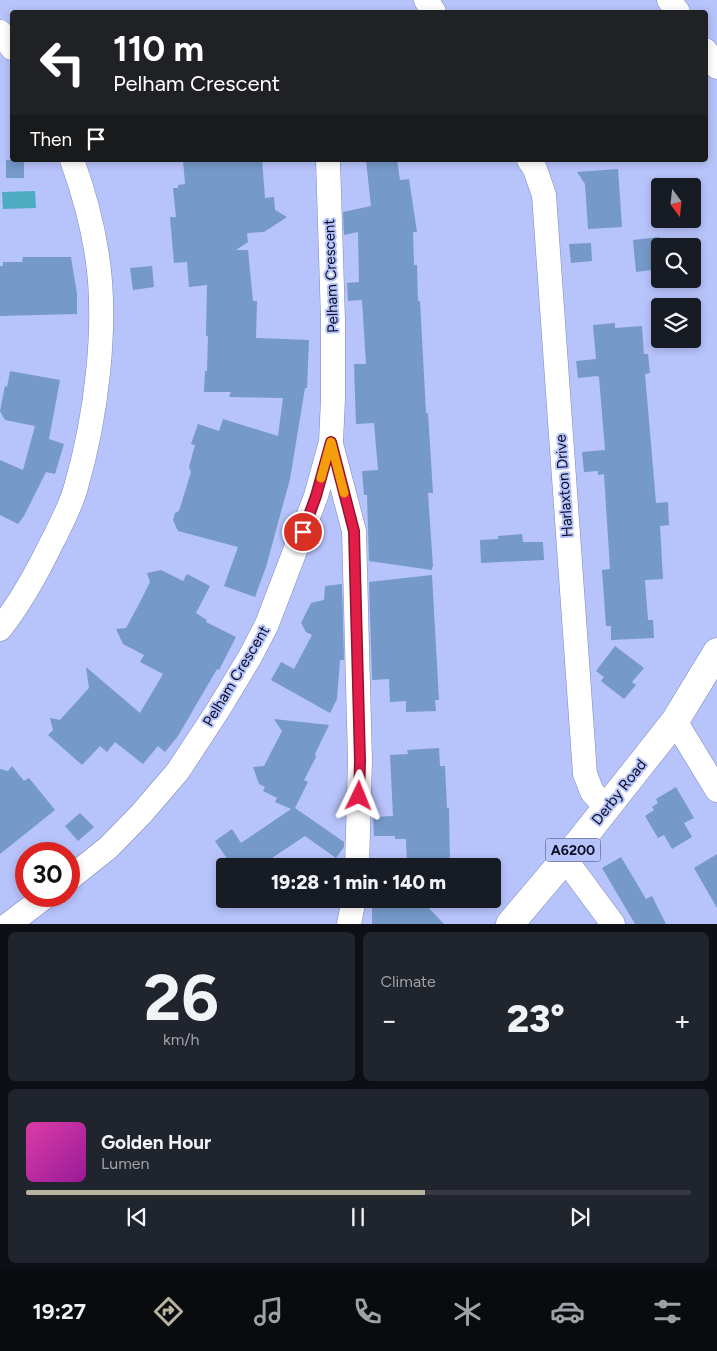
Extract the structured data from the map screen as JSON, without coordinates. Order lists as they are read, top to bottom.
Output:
{
  "streets": {
    "main road": ["Derby Road", "A6200"],
    "street": ["Pelham Crescent", "Harlaxton Drive"]
  },
  "crossings": [
    ["Harlaxton Drive", "Derby Road"]
  ],
  "north": "bottom",
  "page": {
    "turn": ["110 m", "Pelham Crescent"],
    "then": "Then",
    "limit": "30",
    "trip": "19:28 · 1 min · 140 m",
    "tile": [
      ["26", "km/h"],
      "Climate"
    ],
    "heat": ["−", "23°", "+"],
    "song": ["Golden Hour", "Lumen"],
    "tabs": "19:27"
  }
}
